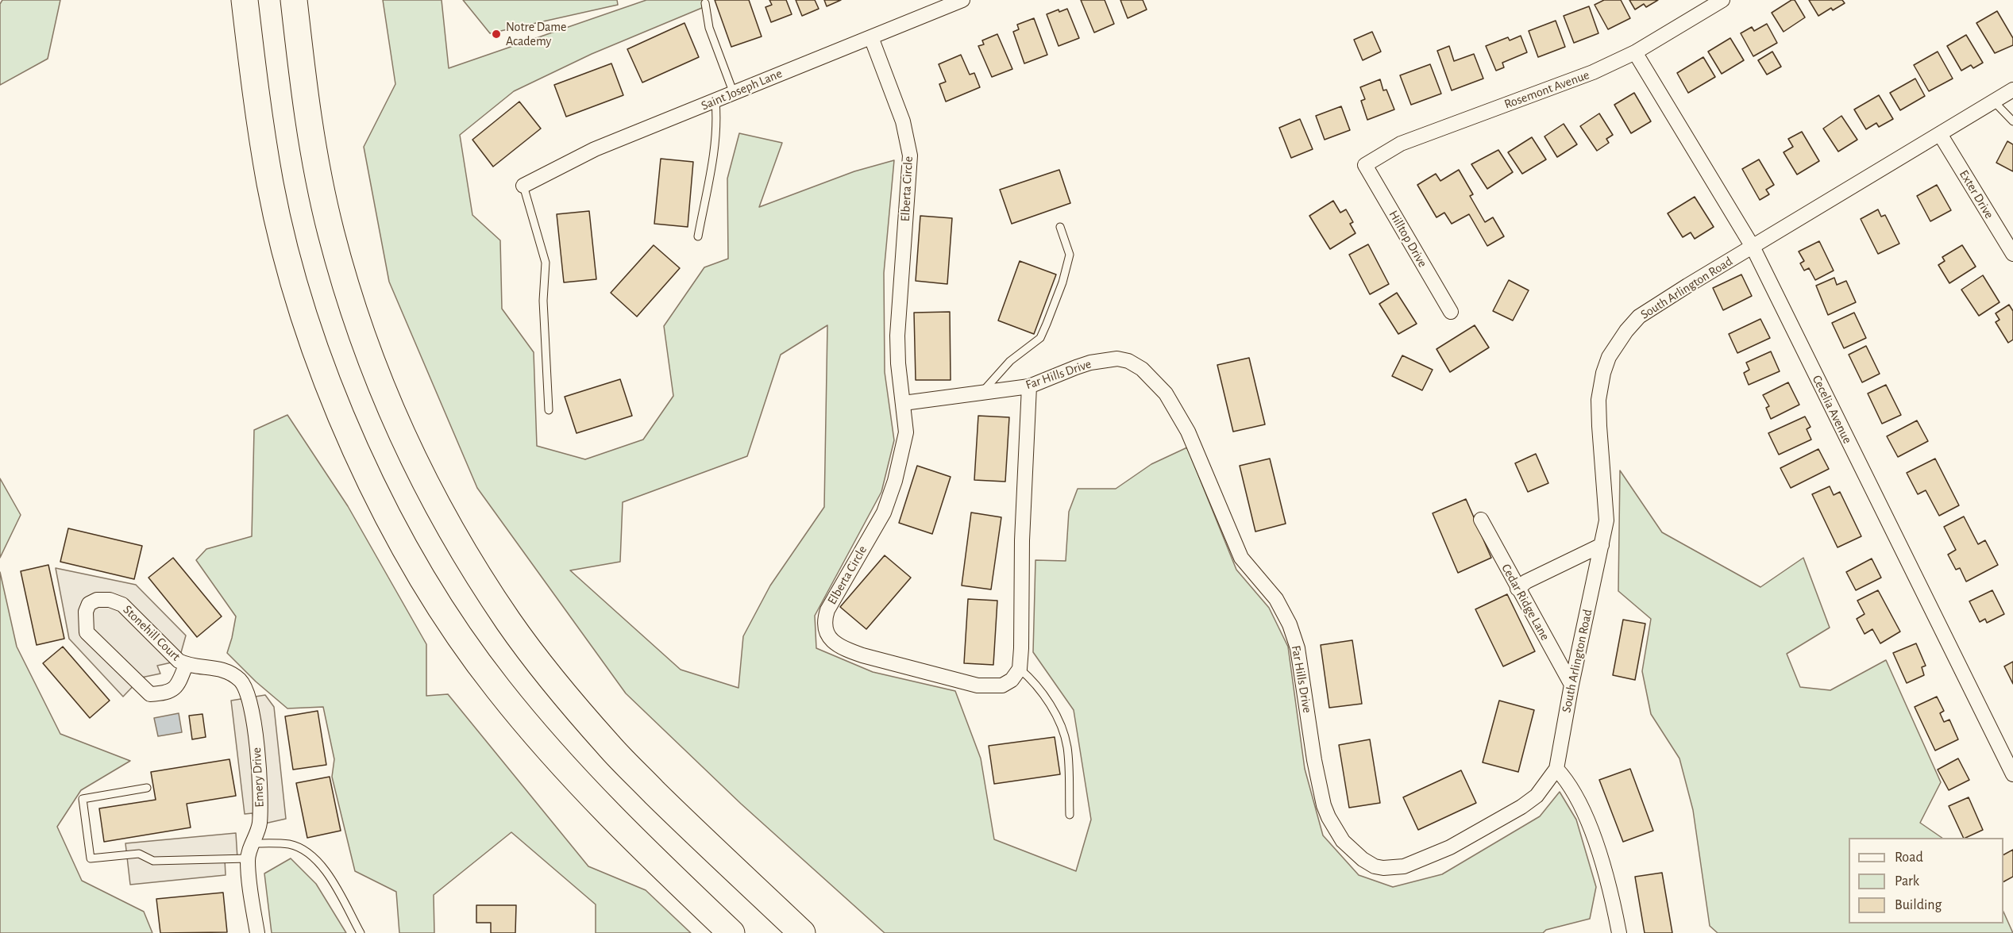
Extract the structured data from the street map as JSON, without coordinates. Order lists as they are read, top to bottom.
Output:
{
  "streets": {
    "street": [
      "Saint Joseph Lane",
      "Rosemont Avenue",
      "Elberta Circle",
      "Exter Drive",
      "Hilltop Drive",
      "South Arlington Road",
      "Far Hills Drive",
      "Cecelia Avenue",
      "Cedar Ridge Lane",
      "Stonehill Court",
      "Emery Drive"
    ]
  },
  "crossings": [
    ["Saint Joseph Lane", "Elberta Circle"],
    ["Rosemont Avenue", "Hilltop Drive"],
    ["Rosemont Avenue", "Cecelia Avenue"],
    ["Elberta Circle", "Far Hills Drive"],
    ["Exter Drive", "South Arlington Road"],
    ["South Arlington Road", "Far Hills Drive"],
    ["South Arlington Road", "Cecelia Avenue"],
    ["South Arlington Road", "Cedar Ridge Lane"],
    ["Stonehill Court", "Emery Drive"]
  ],
  "places": ["Notre Dame Academy"],
  "legend": ["Road", "Park", "Building"]
}
